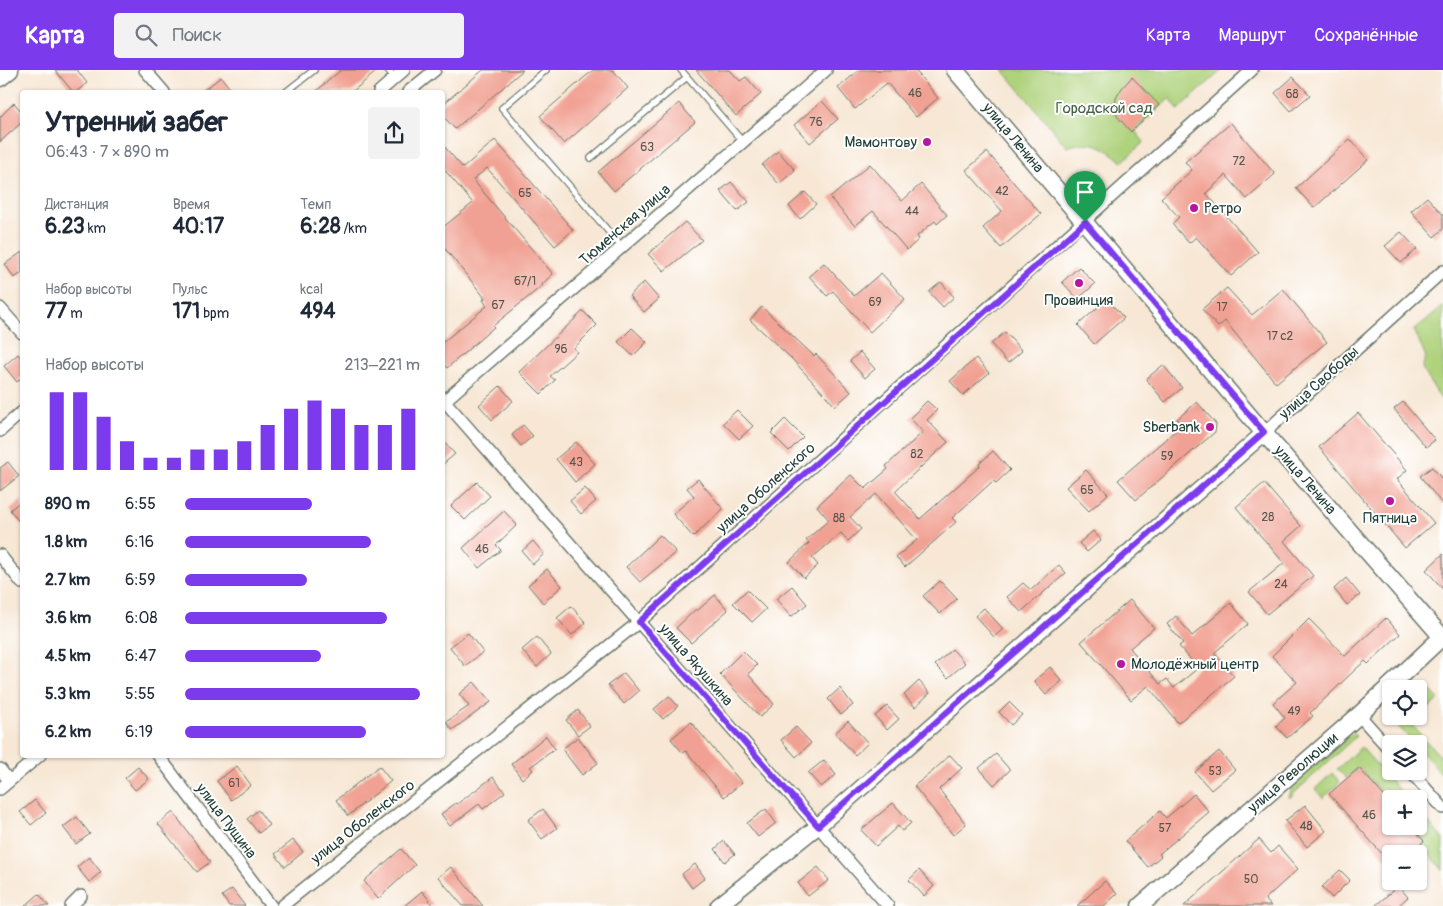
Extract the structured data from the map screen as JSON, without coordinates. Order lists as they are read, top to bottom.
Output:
{
  "streets": {
    "main road": ["улица Ленина", "улица Революции"],
    "street": [
      "Тюменская улица",
      "улица Свободы",
      "улица Оболенского",
      "улица Якушкина",
      "улица Пущина"
    ]
  },
  "crossings": [
    ["улица Ленина", "улица Свободы"],
    ["улица Ленина", "улица Оболенского"],
    ["улица Ленина", "улица Революции"],
    ["улица Свободы", "улица Якушкина"],
    ["улица Оболенского", "улица Якушкина"]
  ],
  "parks": ["Городской сад"],
  "places": [
    "Мамонтову",
    "Ретро",
    "Провинция",
    "Sberbank",
    "Пятница",
    "Молодёжный центр"
  ],
  "house_numbers": [
    "46",
    "68",
    "76",
    "63",
    "72",
    "42",
    "65",
    "44",
    "67/1",
    "69",
    "67",
    "17",
    "17 с2",
    "96",
    "82",
    "59",
    "43",
    "65",
    "28",
    "88",
    "46",
    "24",
    "49",
    "53",
    "61",
    "46",
    "48",
    "57",
    "50"
  ],
  "page": {
    "header": "Карта",
    "search": "Поиск",
    "nav": ["Карта", "Маршрут", "Сохранённые"],
    "heading": ["Утренний забег", "06:43 · 7 × 890 m"],
    "stats": [
      ["Дистанция", "6.23 km"],
      ["Время", "40:17"],
      ["Темп", "6:28 /km"],
      ["Набор высоты", "77 m"],
      ["Пульс", "171 bpm"],
      ["kcal", "494"]
    ],
    "chart": ["Набор высоты", "213–221 m"],
    "list": [
      {
        "name": "890 m",
        "note": "6:55"
      },
      {
        "name": "1.8 km",
        "note": "6:16"
      },
      {
        "name": "2.7 km",
        "note": "6:59"
      },
      {
        "name": "3.6 km",
        "note": "6:08"
      },
      {
        "name": "4.5 km",
        "note": "6:47"
      },
      {
        "name": "5.3 km",
        "note": "5:55"
      },
      {
        "name": "6.2 km",
        "note": "6:19"
      }
    ],
    "map_buttons": ["+", "−"]
  }
}
